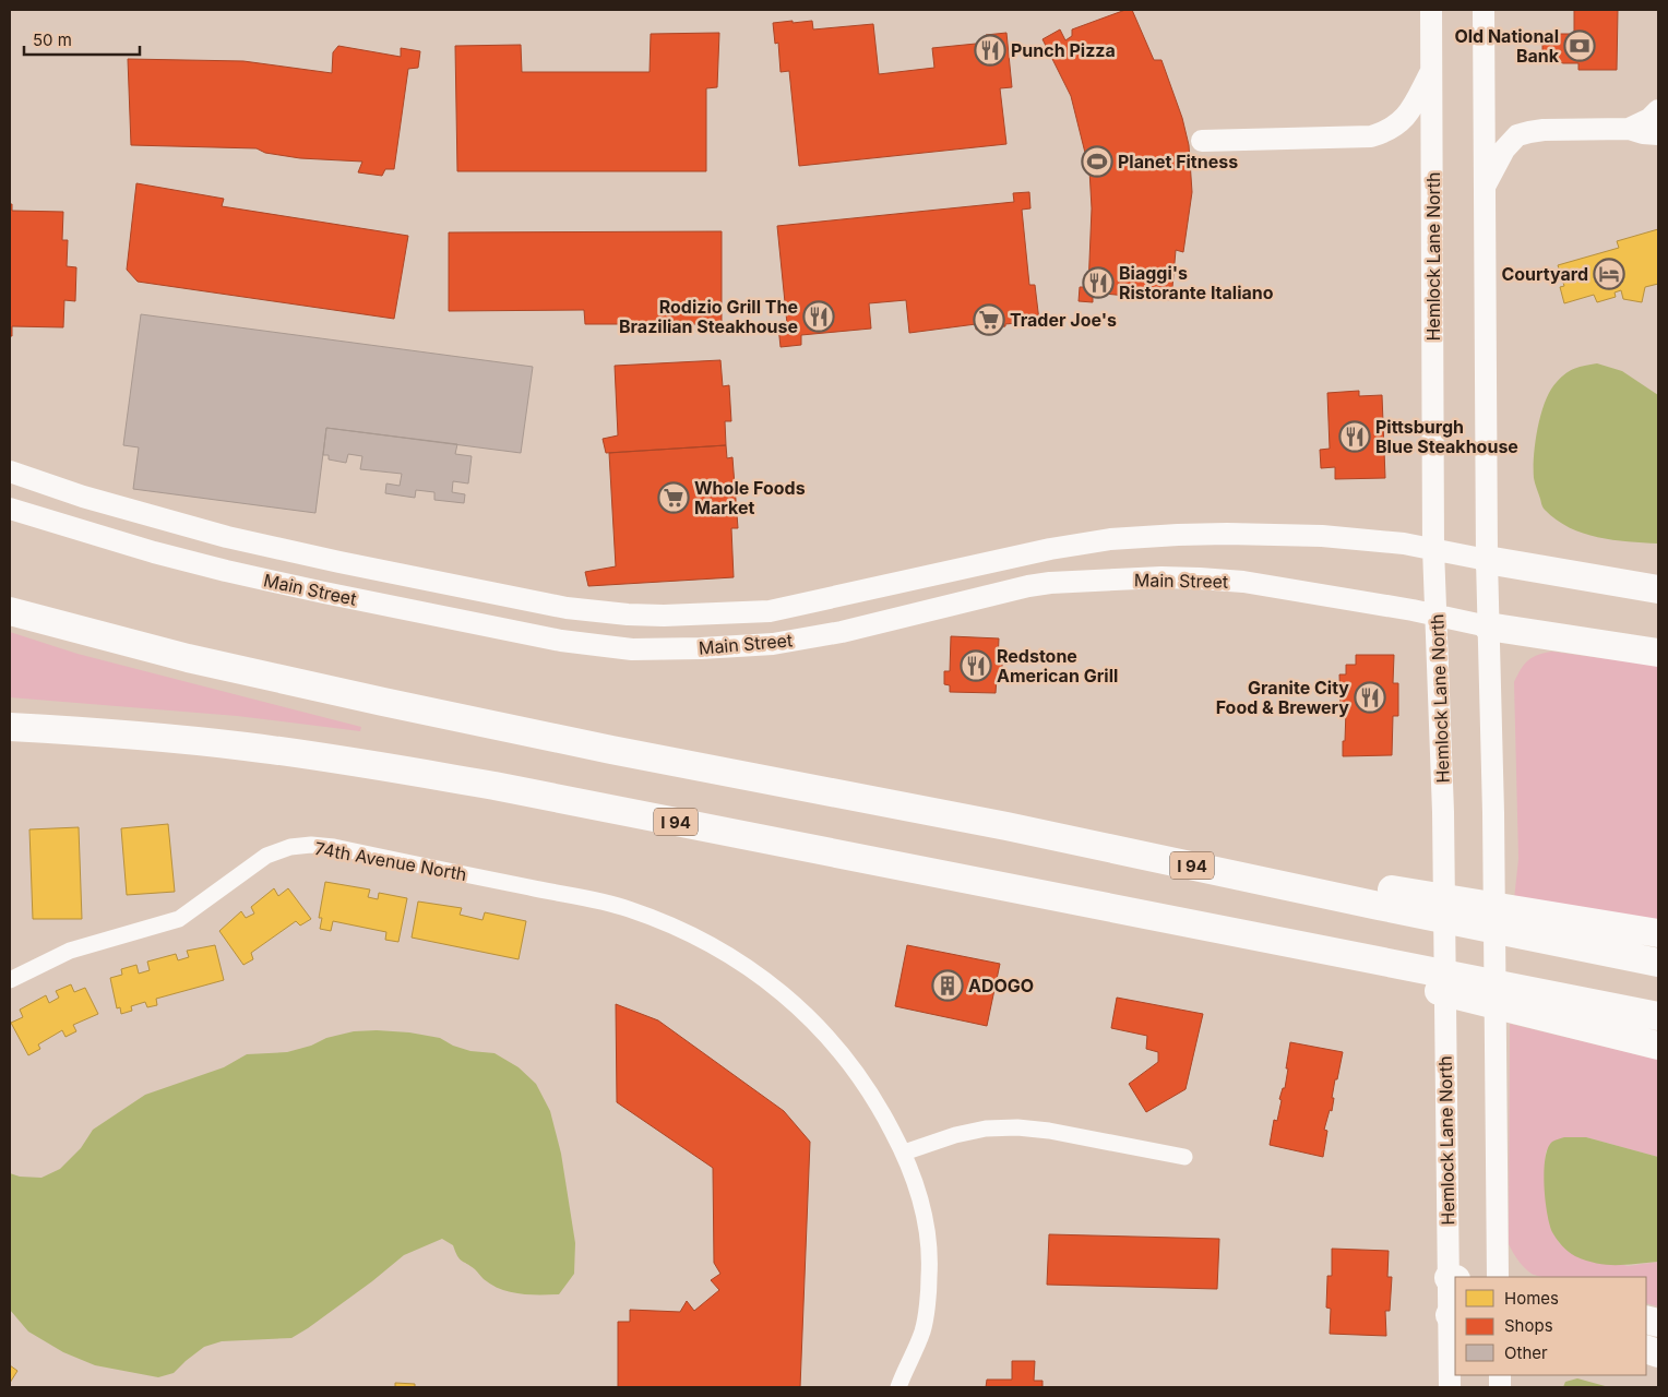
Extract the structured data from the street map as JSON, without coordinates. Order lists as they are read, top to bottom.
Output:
{
  "streets": {
    "highway": ["I 94"],
    "main road": ["Hemlock Lane North", "Main Street"],
    "street": ["74th Avenue North"]
  },
  "crossings": [
    ["Hemlock Lane North", "Main Street"]
  ],
  "places": {
    "bank": ["Old National Bank"],
    "restaurant": [
      "Punch Pizza",
      "Biaggi's Ristorante Italiano",
      "Rodizio Grill The Brazilian Steakhouse",
      "Pittsburgh Blue Steakhouse",
      "Redstone American Grill",
      "Granite City Food & Brewery"
    ],
    "sports": ["Planet Fitness"],
    "hotel": ["Courtyard"],
    "supermarket": ["Trader Joe's", "Whole Foods Market"],
    "building": ["ADOGO"]
  },
  "legend": ["Homes", "Shops", "Other"],
  "scale_bar": "50 m"
}
